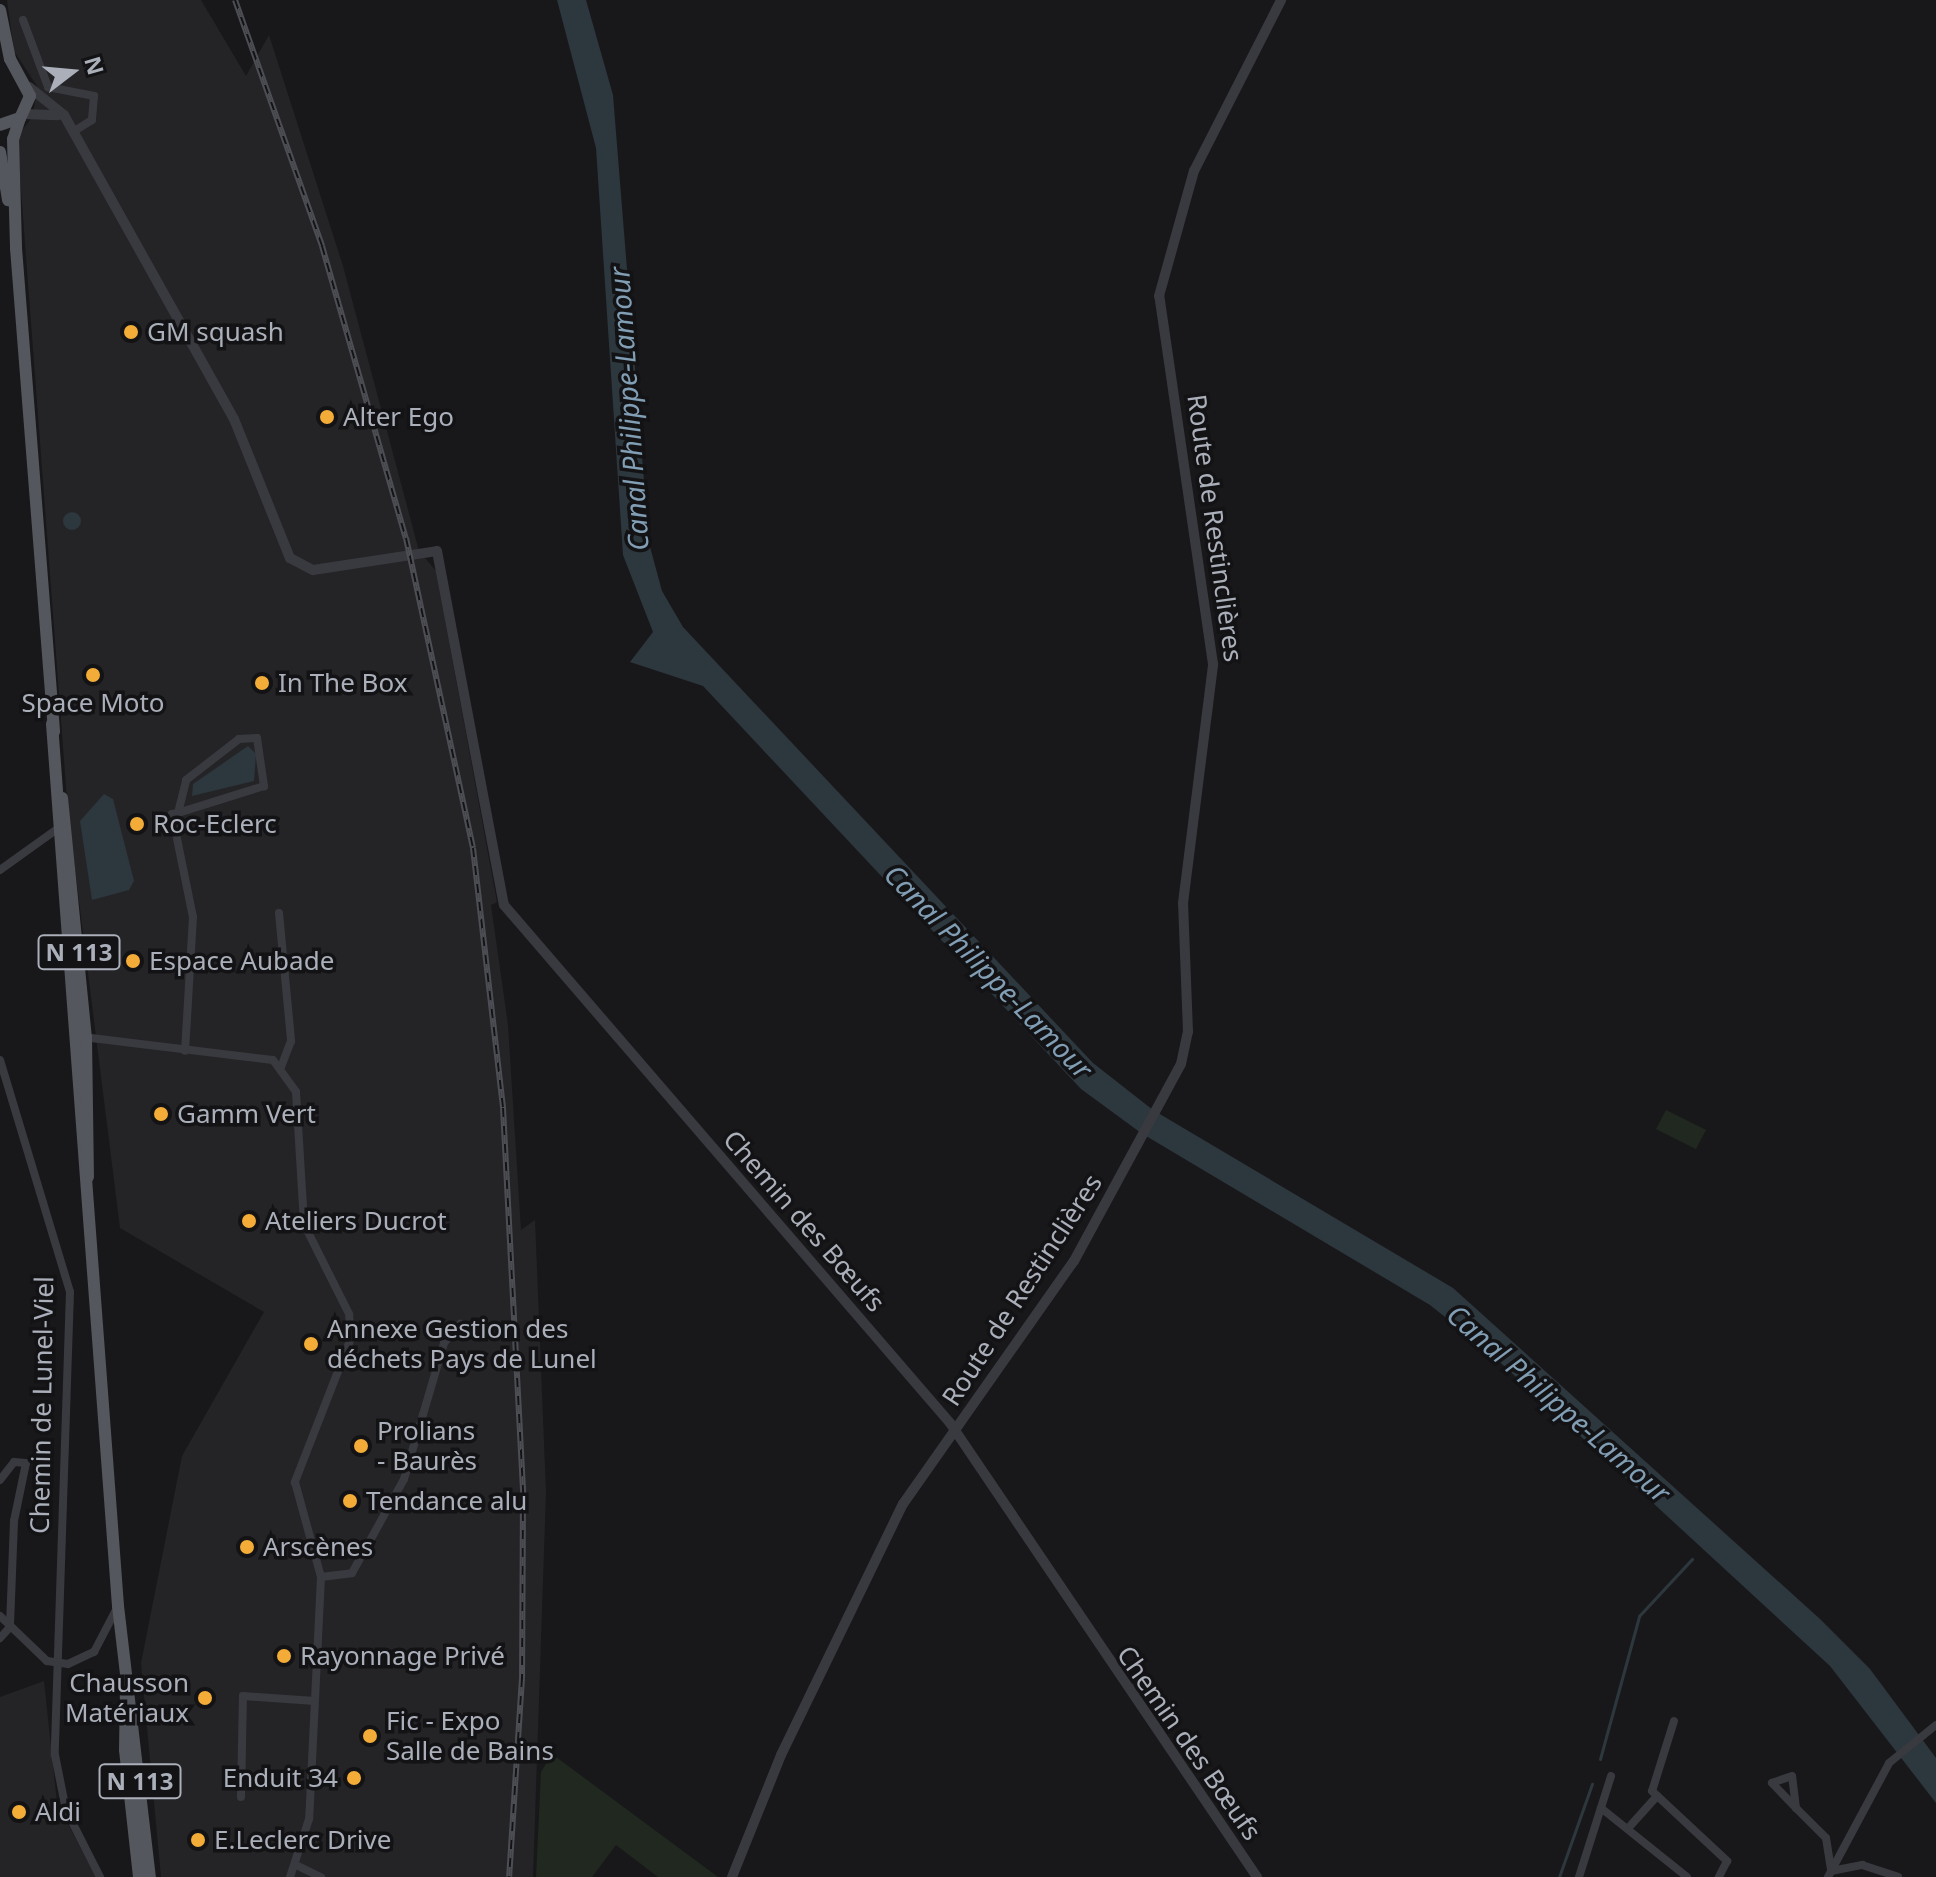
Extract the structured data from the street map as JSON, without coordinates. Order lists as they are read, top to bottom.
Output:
{
  "streets": {
    "main road": ["N 113"],
    "street": ["Route de Restinclières", "Chemin des Bœufs", "Chemin de Lunel-Viel"]
  },
  "crossings": [
    ["Route de Restinclières", "Chemin des Bœufs"]
  ],
  "water": ["Canal Philippe-Lamour"],
  "places": [
    "GM squash",
    "Alter Ego",
    "Space Moto",
    "In The Box",
    "Roc-Eclerc",
    "Espace Aubade",
    "Gamm Vert",
    "Ateliers Ducrot",
    "Annexe Gestion des déchets Pays de Lunel",
    "Prolians - Baurès",
    "Tendance alu",
    "Arscènes",
    "Rayonnage Privé",
    "Chausson Matériaux",
    "Fic - Expo Salle de Bains",
    "Enduit 34",
    "Aldi",
    "E.Leclerc Drive"
  ],
  "north": "right"
}
